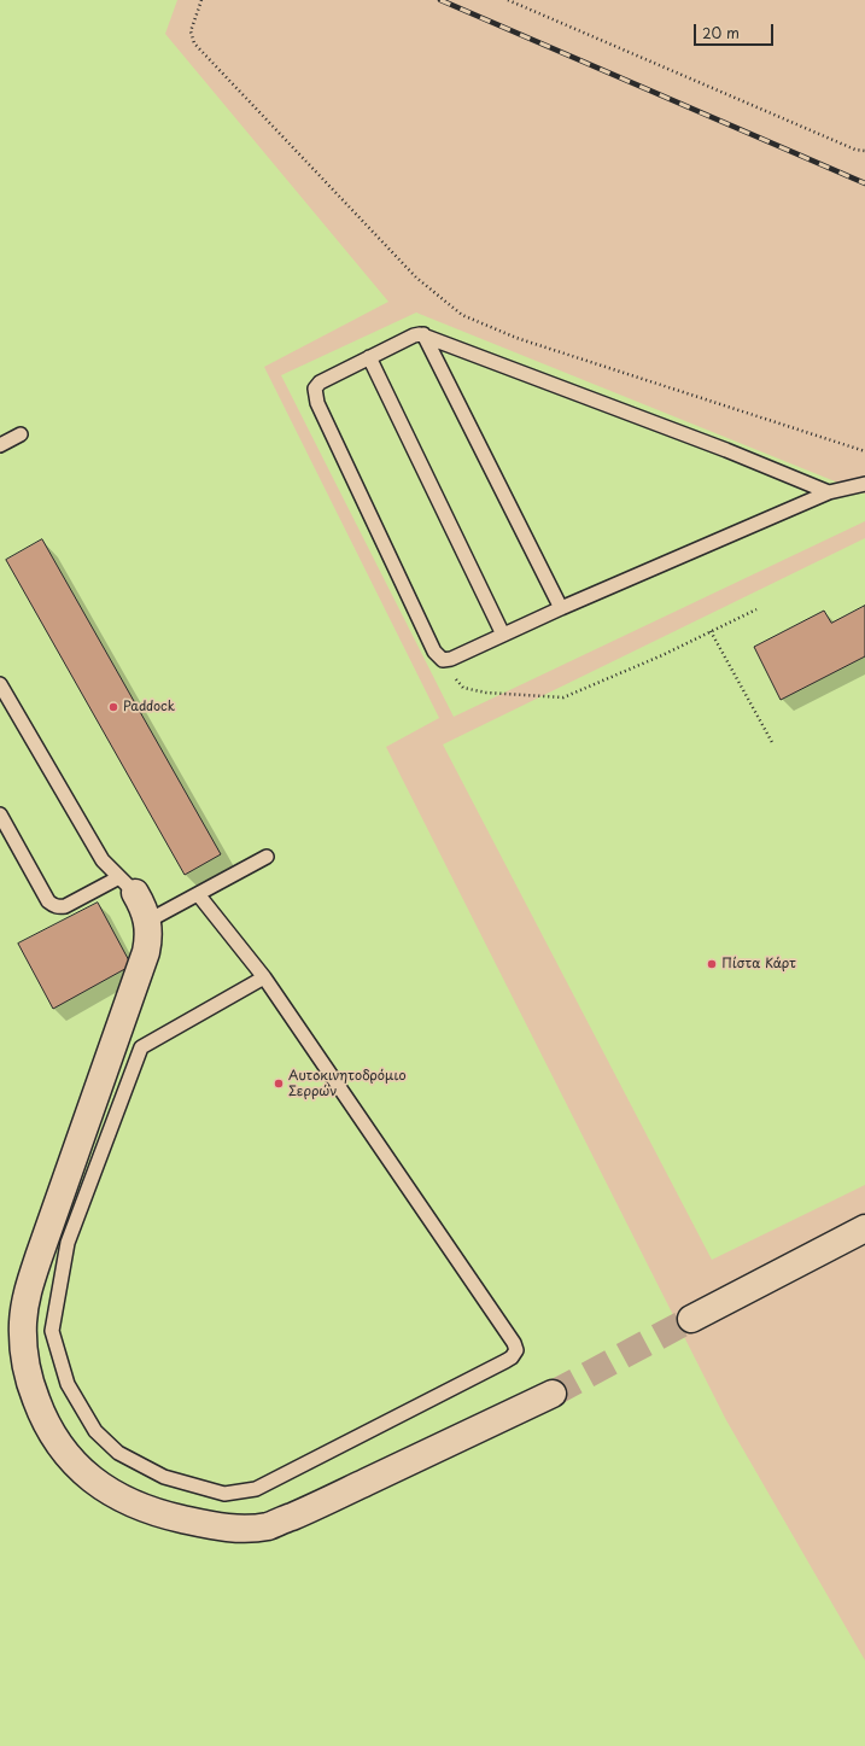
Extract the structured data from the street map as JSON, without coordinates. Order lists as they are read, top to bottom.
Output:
{
  "places": ["Paddock", "Πίστα Κάρτ", "Αυτοκινητοδρόμιο Σερρών"],
  "scale_bar": "20 m"
}
